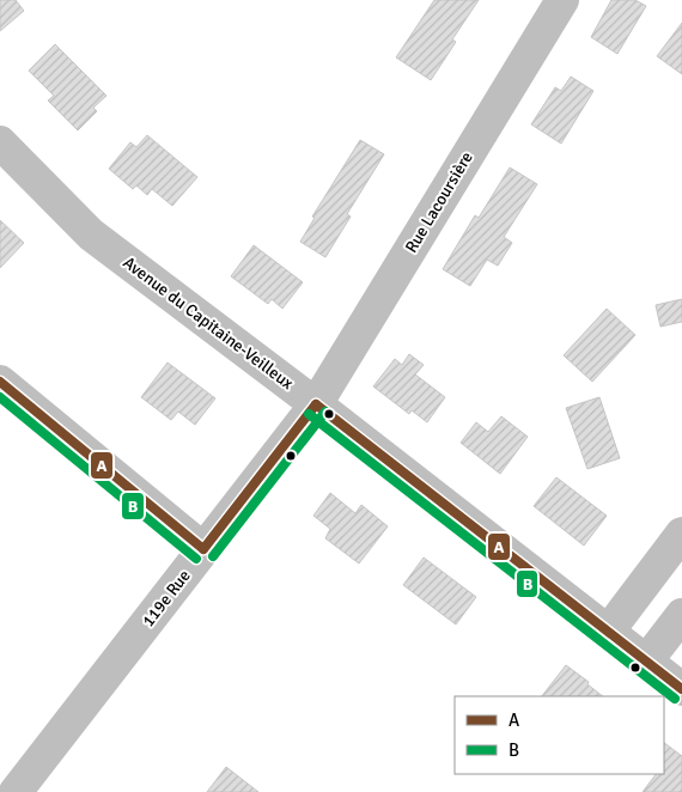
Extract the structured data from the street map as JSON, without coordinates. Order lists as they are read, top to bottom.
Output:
{
  "streets": {
    "street": ["Rue Lacoursière", "Avenue du Capitaine-Veilleux", "119e Rue"]
  },
  "crossings": [
    ["Rue Lacoursière", "Avenue du Capitaine-Veilleux"],
    ["Rue Lacoursière", "119e Rue"],
    ["Avenue du Capitaine-Veilleux", "119e Rue"]
  ],
  "lines": ["transit line A", "transit line B"],
  "legend": ["A", "B"]
}
